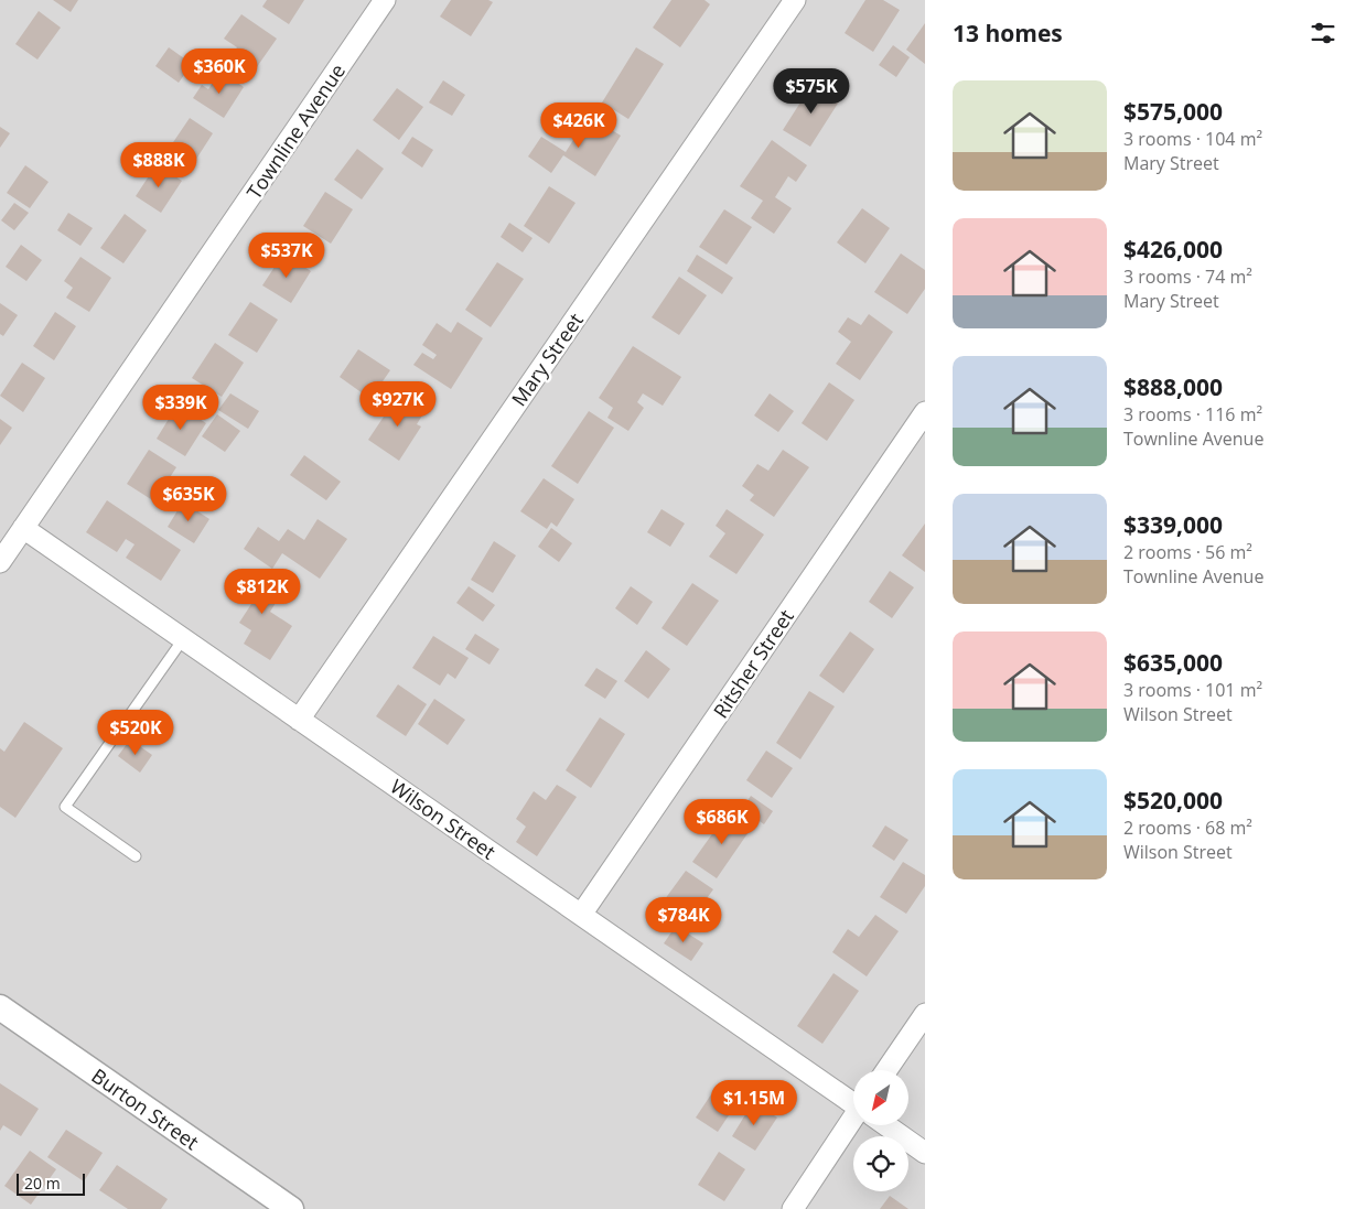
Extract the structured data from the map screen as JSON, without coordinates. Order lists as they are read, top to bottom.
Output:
{
  "streets": {
    "street": [
      "Townline Avenue",
      "Mary Street",
      "Ritsher Street",
      "Wilson Street",
      "Burton Street"
    ]
  },
  "crossings": [
    ["Townline Avenue", "Wilson Street"],
    ["Mary Street", "Wilson Street"],
    ["Ritsher Street", "Wilson Street"]
  ],
  "scale_bar": "20 m",
  "north": "bottom left",
  "page": {
    "heading": "13 homes",
    "price": [
      "$360K",
      "$575K",
      "$426K",
      "$888K",
      "$537K",
      "$927K",
      "$339K",
      "$635K",
      "$812K",
      "$520K",
      "$686K",
      "$784K",
      "$1.15M"
    ],
    "list": [
      {
        "name": "$575,000",
        "note": "3 rooms · 104 m² · Mary Street"
      },
      {
        "name": "$426,000",
        "note": "3 rooms · 74 m² · Mary Street"
      },
      {
        "name": "$888,000",
        "note": "3 rooms · 116 m² · Townline Avenue"
      },
      {
        "name": "$339,000",
        "note": "2 rooms · 56 m² · Townline Avenue"
      },
      {
        "name": "$635,000",
        "note": "3 rooms · 101 m² · Wilson Street"
      },
      {
        "name": "$520,000",
        "note": "2 rooms · 68 m² · Wilson Street"
      }
    ],
    "scale": "20 m"
  }
}
